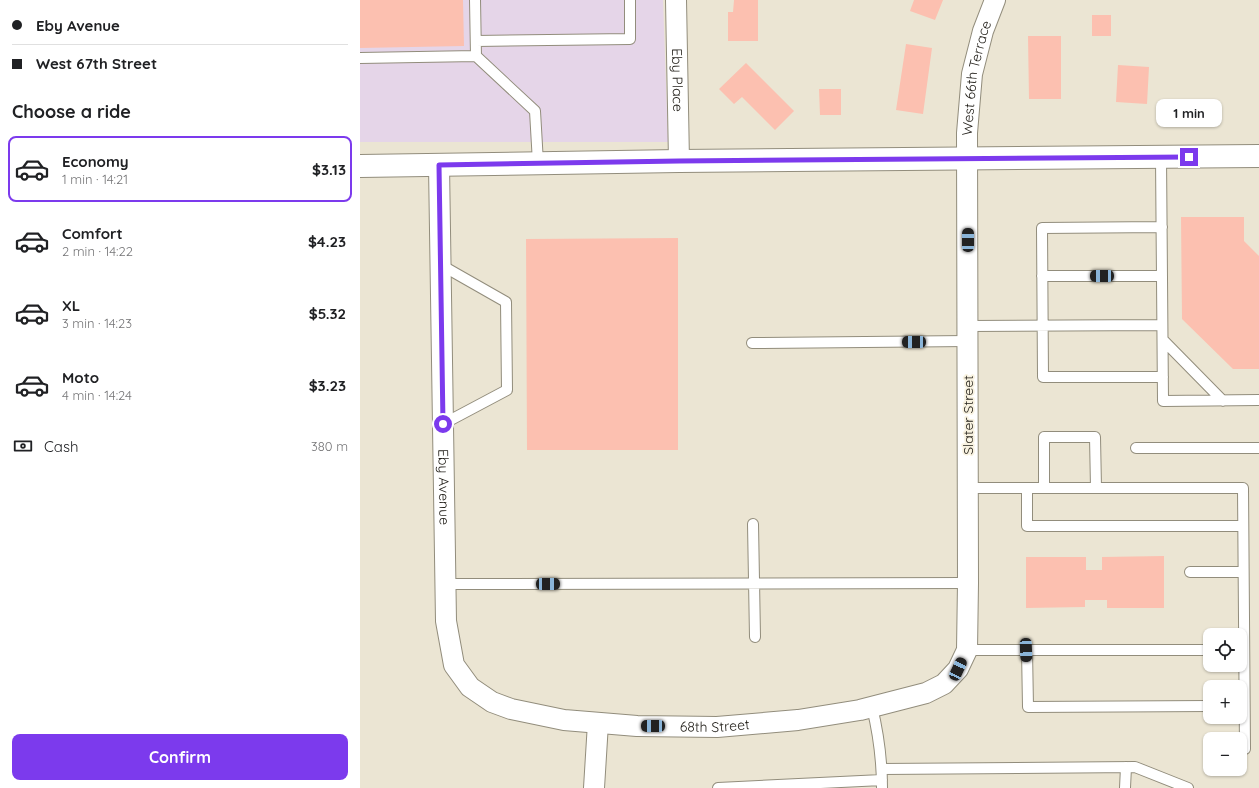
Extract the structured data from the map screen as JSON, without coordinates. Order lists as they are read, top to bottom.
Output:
{
  "streets": {
    "street": [
      "West 66th Terrace",
      "Eby Place",
      "Slater Street",
      "Eby Avenue",
      "68th Street"
    ]
  },
  "crossings": [
    ["West 66th Terrace", "Slater Street"],
    ["Slater Street", "68th Street"],
    ["Eby Avenue", "68th Street"]
  ],
  "page": {
    "banner": ["Eby Avenue", "West 67th Street"],
    "heading": "Choose a ride",
    "bubble": "1 min",
    "list": [
      {
        "name": "Economy",
        "note": "1 min · 14:21",
        "value": "$3.13"
      },
      {
        "name": "Comfort",
        "note": "2 min · 14:22",
        "value": "$4.23"
      },
      {
        "name": "XL",
        "note": "3 min · 14:23",
        "value": "$5.32"
      },
      {
        "name": "Moto",
        "note": "4 min · 14:24",
        "value": "$3.23"
      }
    ],
    "pay": ["Cash", "380 m"],
    "map_buttons": ["+", "−"],
    "buttons": "Confirm"
  }
}
